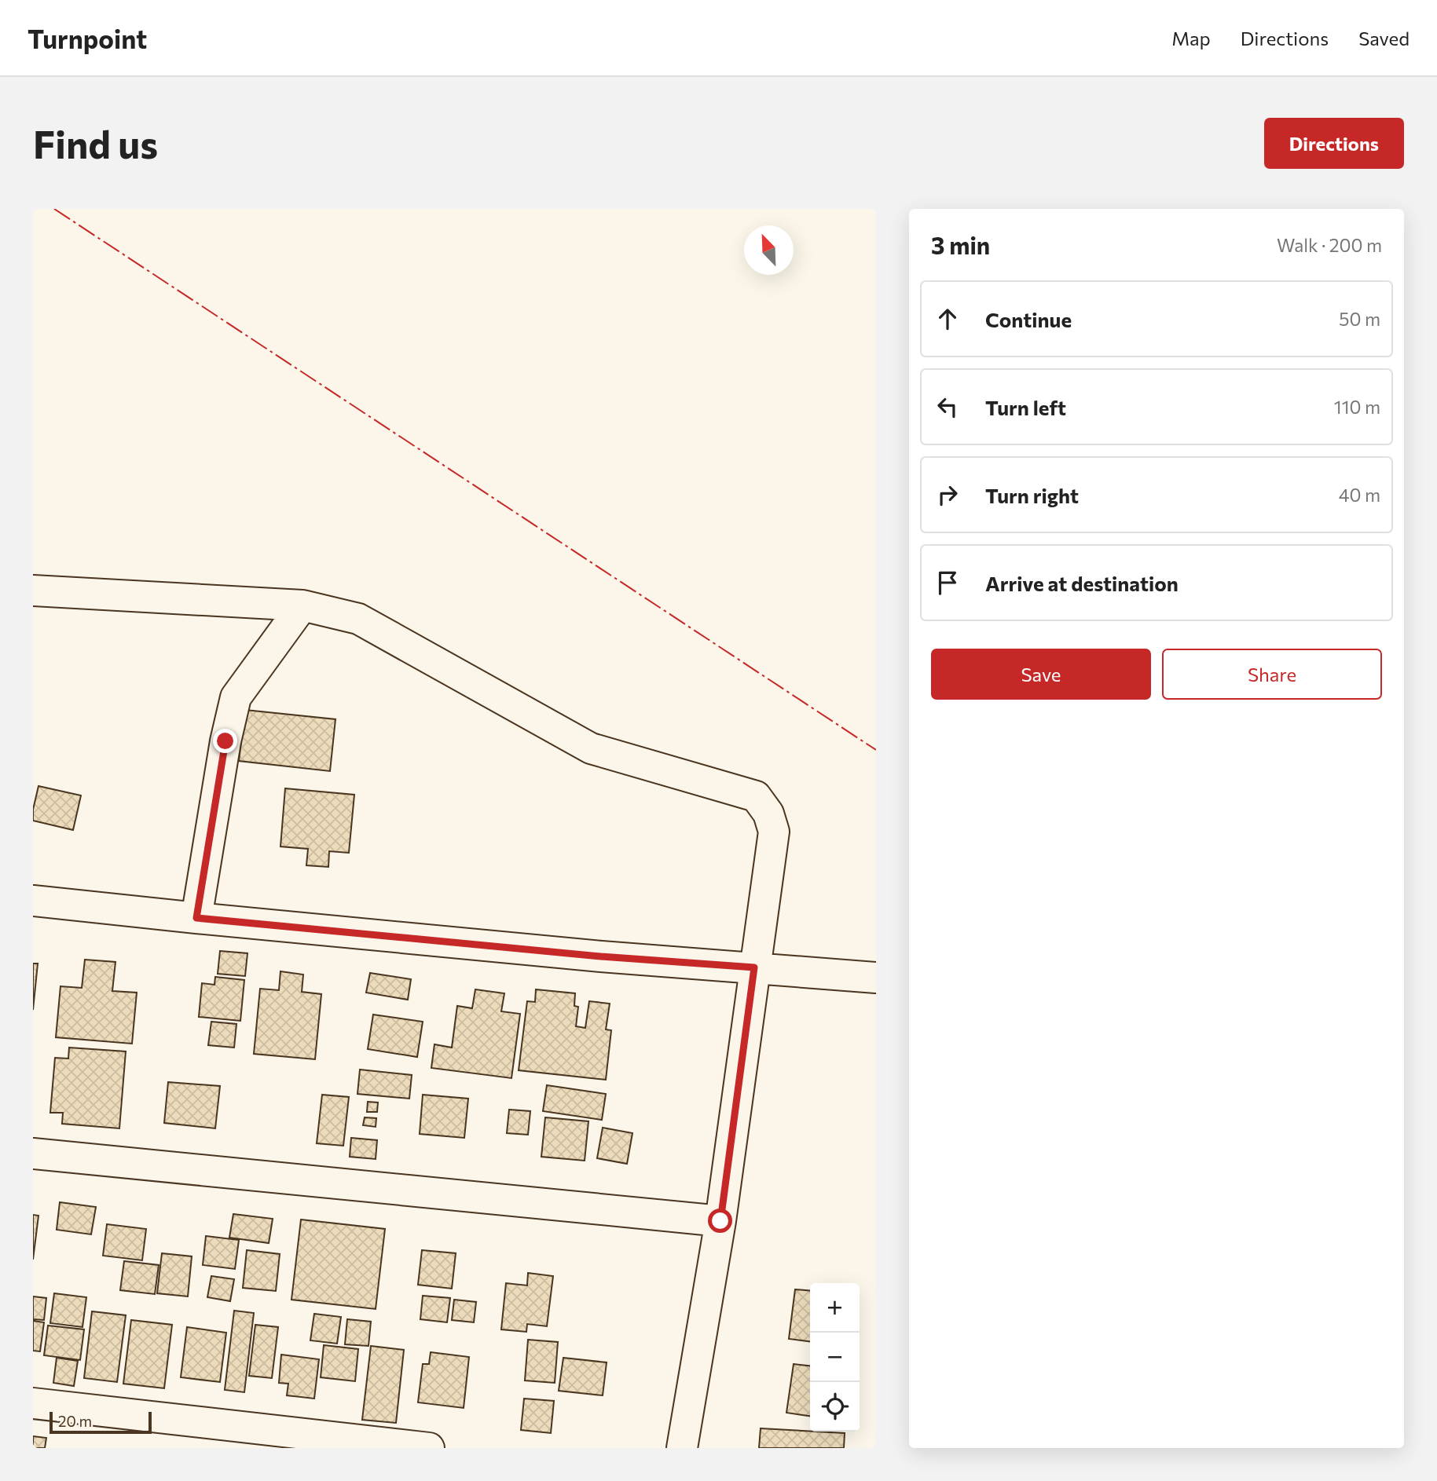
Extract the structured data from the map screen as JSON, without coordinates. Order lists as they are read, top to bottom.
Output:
{
  "scale_bar": "20 m",
  "north": "top left",
  "page": {
    "header": "Turnpoint",
    "nav": ["Map", "Directions", "Saved"],
    "buttons": [
      "Directions",
      ["Save", "Share"]
    ],
    "title": "Find us",
    "heading": ["3 min", "Walk · 200 m"],
    "list": [
      ["Continue", "50 m"],
      ["Turn left", "110 m"],
      ["Turn right", "40 m"],
      "Arrive at destination"
    ],
    "map_buttons": ["+", "−"],
    "scale": "20 m"
  }
}
